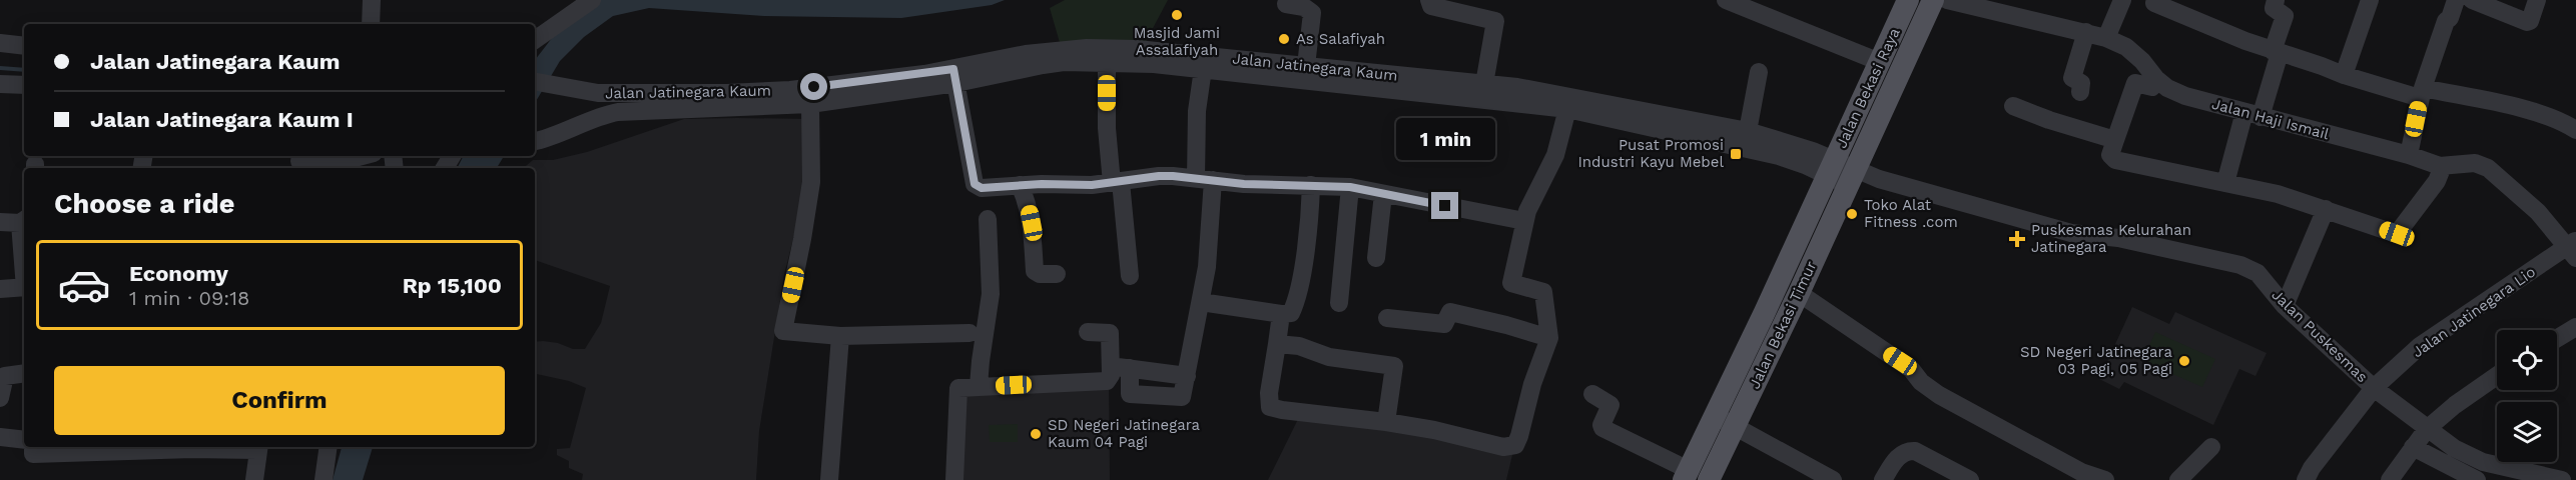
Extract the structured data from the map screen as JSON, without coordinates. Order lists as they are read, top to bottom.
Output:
{
  "streets": {
    "main road": ["Jalan Bekasi Raya", "Jalan Bekasi Timur"],
    "street": [
      "Jalan Jatinegara Kaum",
      "Jalan Haji Ismail",
      "Jalan Jatinegara Lio",
      "Jalan Puskesmas"
    ]
  },
  "crossings": [
    ["Jalan Jatinegara Kaum", "Jalan Bekasi Raya"],
    ["Jalan Jatinegara Kaum", "Jalan Bekasi Timur"],
    ["Jalan Jatinegara Kaum", "Jalan Puskesmas"],
    ["Jalan Bekasi Raya", "Jalan Bekasi Timur"],
    ["Jalan Bekasi Raya", "Jalan Puskesmas"],
    ["Jalan Haji Ismail", "Jalan Jatinegara Lio"],
    ["Jalan Jatinegara Lio", "Jalan Puskesmas"],
    ["Jalan Bekasi Timur", "Jalan Puskesmas"]
  ],
  "places": {
    "other": [
      "Masjid Jami Assalafiyah",
      "As Salafiyah",
      "Toko Alat Fitness .com",
      "SD Negeri Jatinegara 03 Pagi, 05 Pagi",
      "SD Negeri Jatinegara Kaum 04 Pagi"
    ],
    "transit": ["Pusat Promosi Industri Kayu Mebel"],
    "health": ["Puskesmas Kelurahan Jatinegara"]
  },
  "page": {
    "banner": ["Jalan Jatinegara Kaum", "Jalan Jatinegara Kaum I"],
    "bubble": "1 min",
    "heading": "Choose a ride",
    "list": [
      {
        "name": "Economy",
        "note": "1 min · 09:18",
        "value": "Rp 15,100"
      }
    ],
    "buttons": "Confirm"
  }
}
